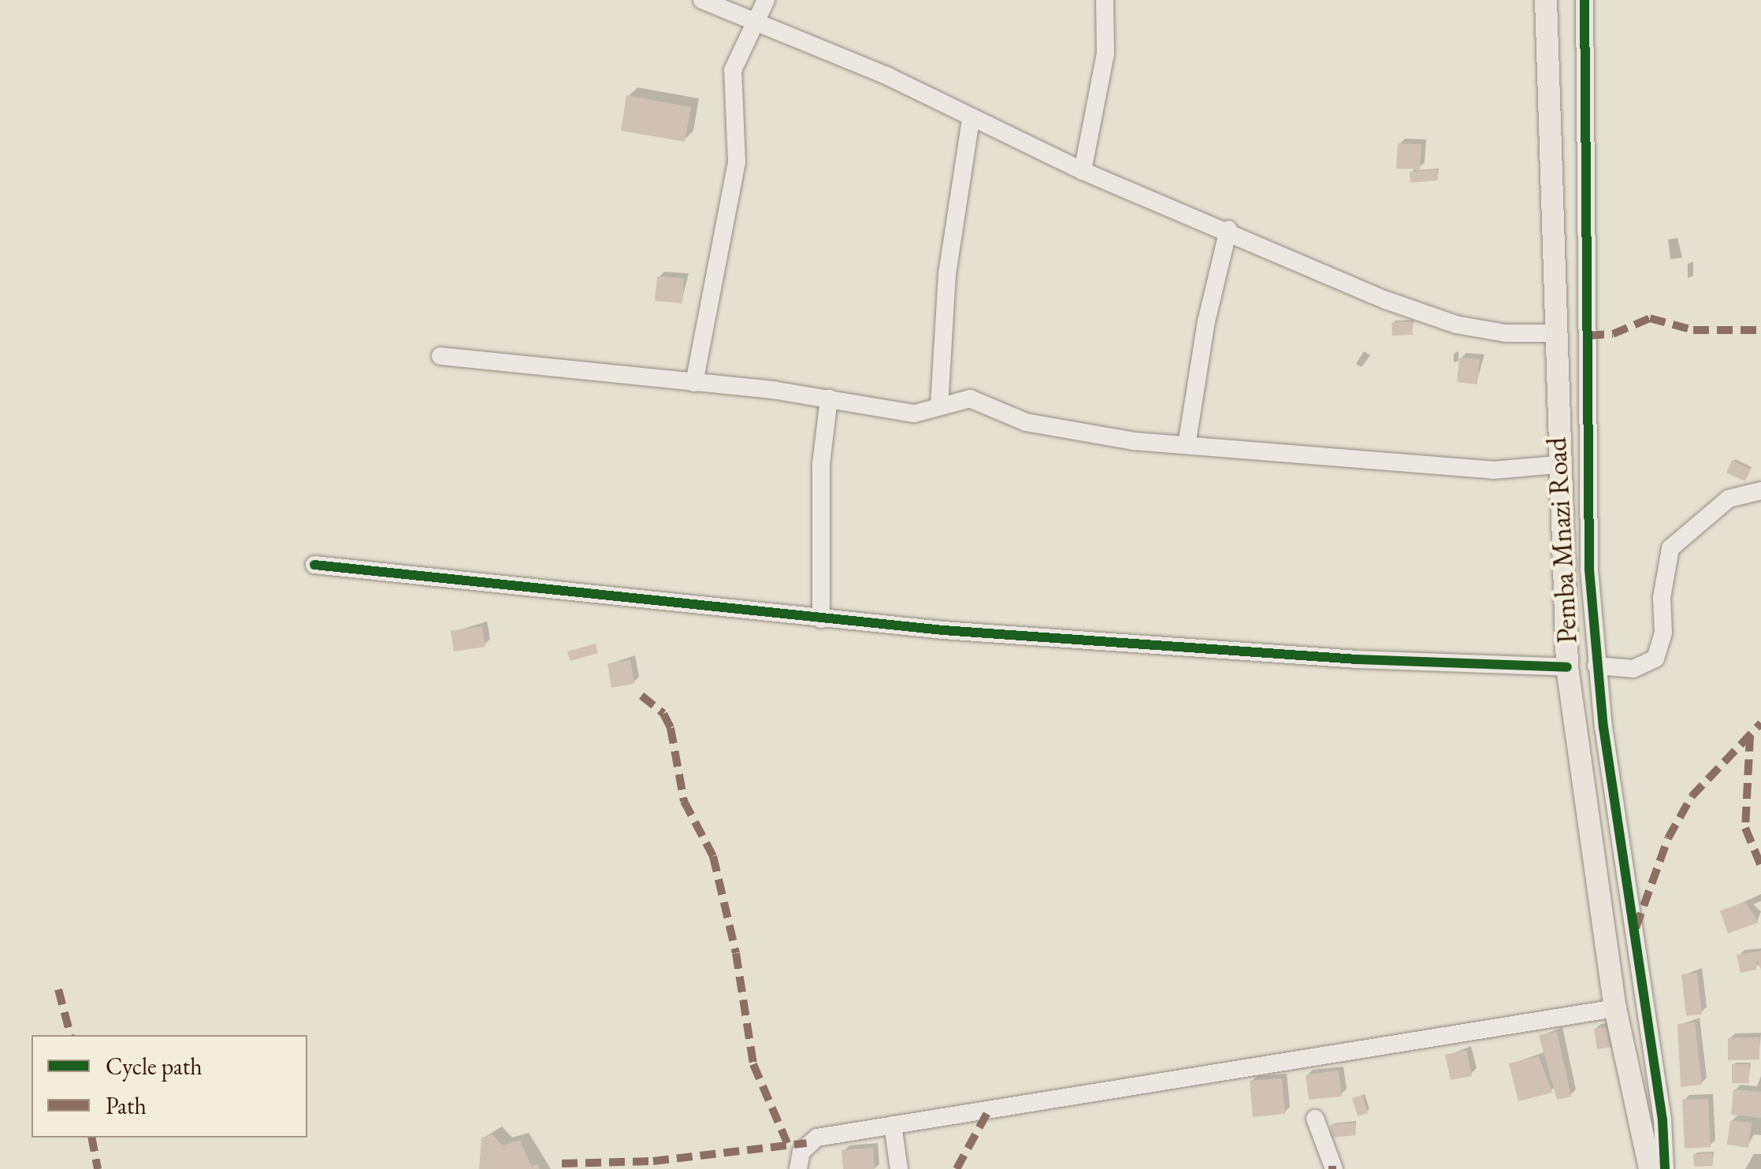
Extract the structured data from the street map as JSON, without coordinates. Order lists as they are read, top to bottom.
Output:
{
  "streets": {
    "main road": ["Pemba Mnazi Road"]
  },
  "legend": ["Cycle path", "Path"]
}
